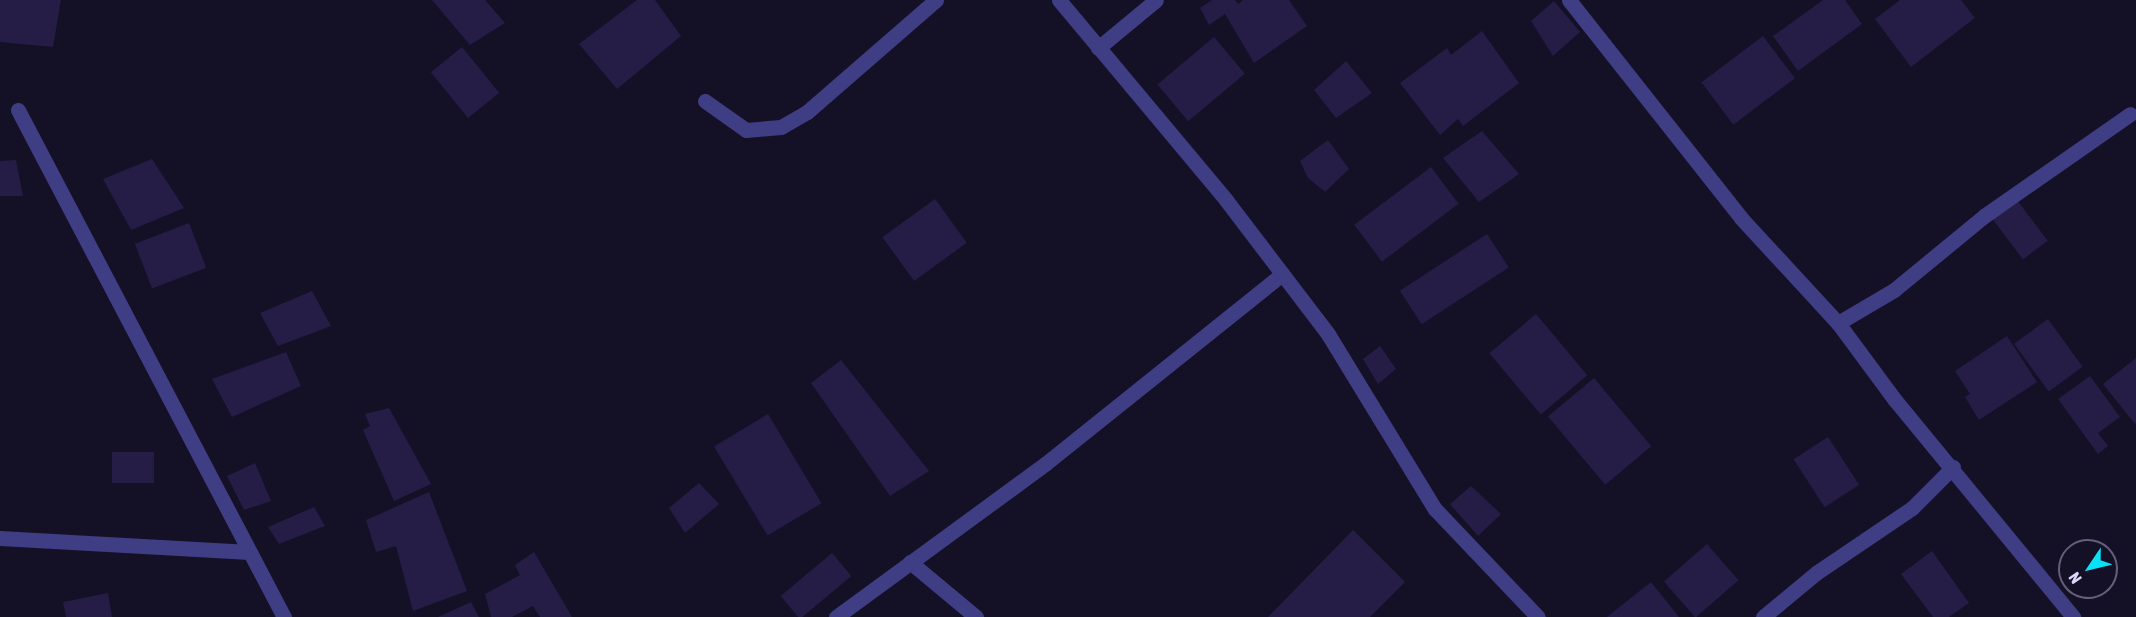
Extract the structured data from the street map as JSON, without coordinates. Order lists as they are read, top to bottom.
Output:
{
  "north": "bottom left"
}
